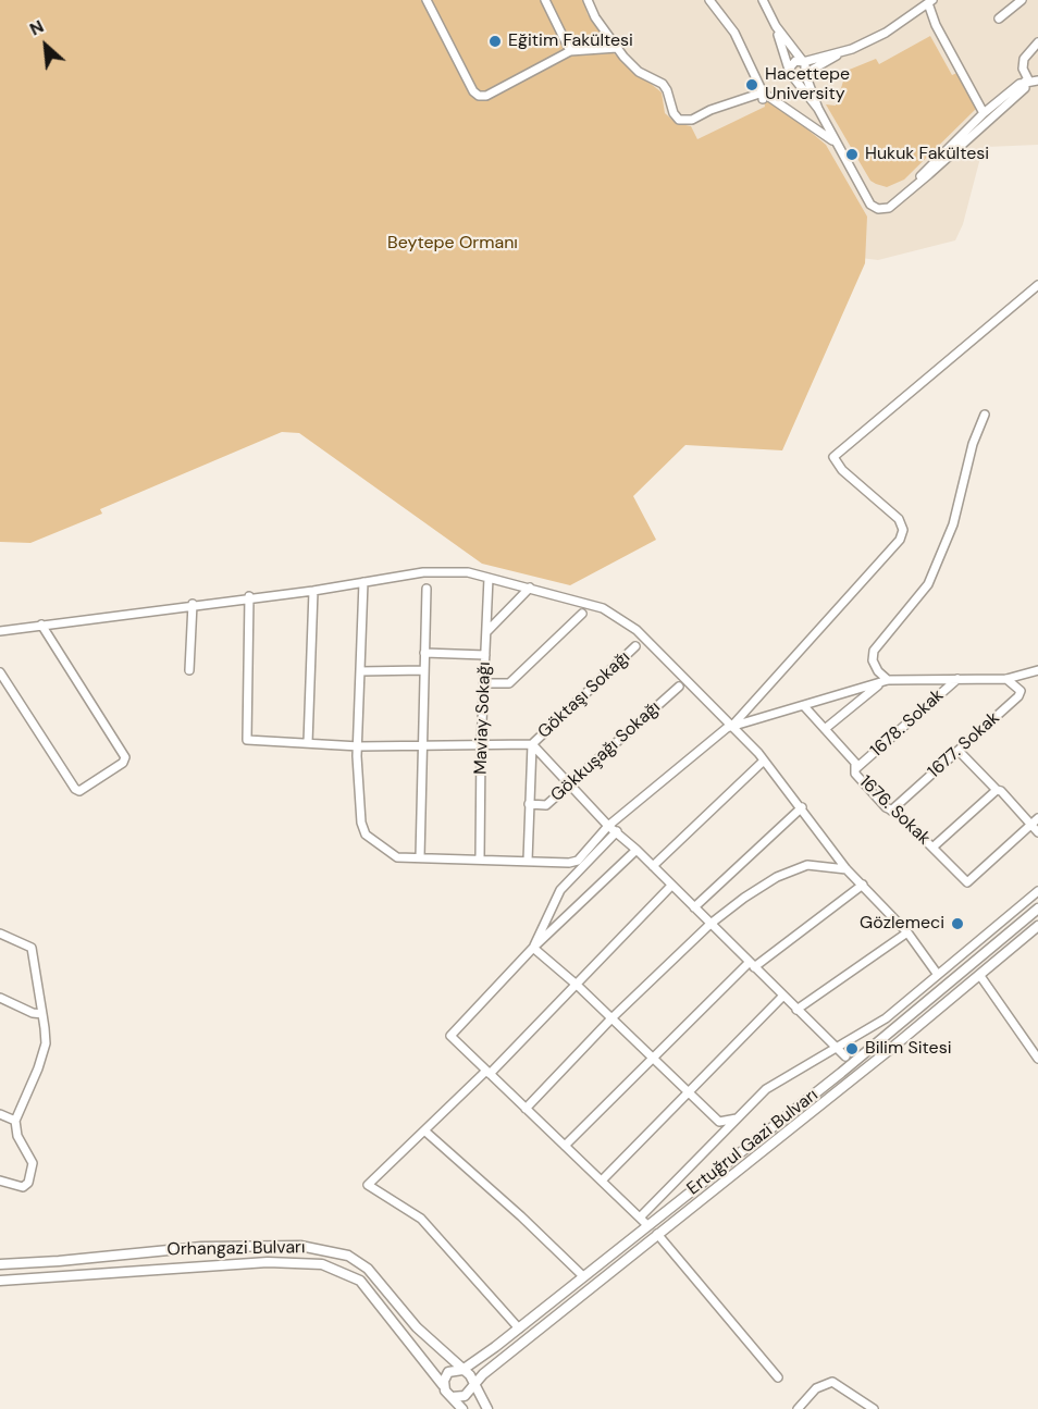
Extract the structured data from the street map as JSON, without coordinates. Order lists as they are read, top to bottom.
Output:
{
  "streets": {
    "main road": ["Ertuğrul Gazi Bulvarı", "Orhangazi Bulvarı"],
    "street": [
      "Göktaşı Sokağı",
      "Maviay Sokağı",
      "1678. Sokak",
      "1677. Sokak",
      "Gökkuşağı Sokağı",
      "1676. Sokak"
    ]
  },
  "crossings": [
    ["1678. Sokak", "1676. Sokak"],
    ["1677. Sokak", "1676. Sokak"],
    ["Ertuğrul Gazi Bulvarı", "Orhangazi Bulvarı"]
  ],
  "parks": ["Beytepe Ormanı"],
  "places": [
    "Eğitim Fakültesi",
    "Hacettepe University",
    "Hukuk Fakültesi",
    "Gözlemeci",
    "Bilim Sitesi"
  ],
  "north": "top left"
}
